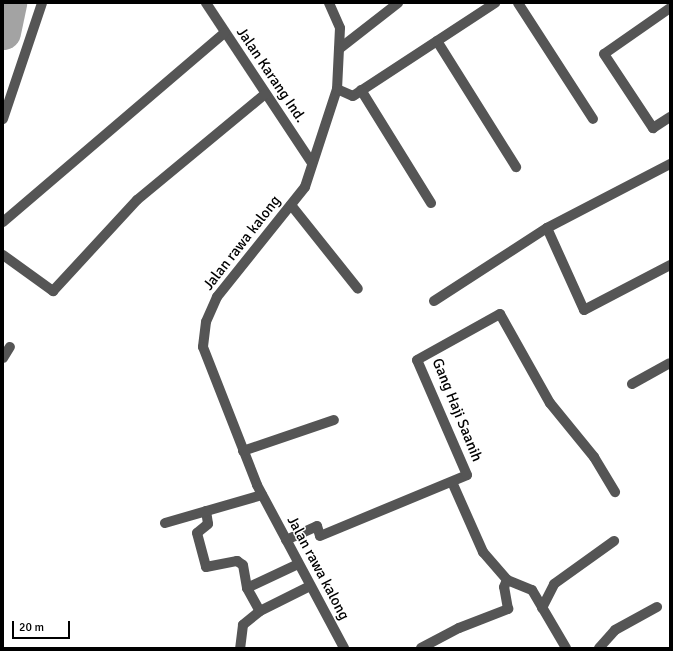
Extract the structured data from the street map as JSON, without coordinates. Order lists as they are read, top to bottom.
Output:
{
  "streets": {
    "street": ["Jalan Karang Ind.", "Jalan rawa kalong", "Gang Haji Saanih"]
  },
  "crossings": [
    ["Jalan Karang Ind.", "Jalan rawa kalong"],
    ["Jalan rawa kalong", "Gang Haji Saanih"]
  ],
  "scale_bar": "20 m"
}
